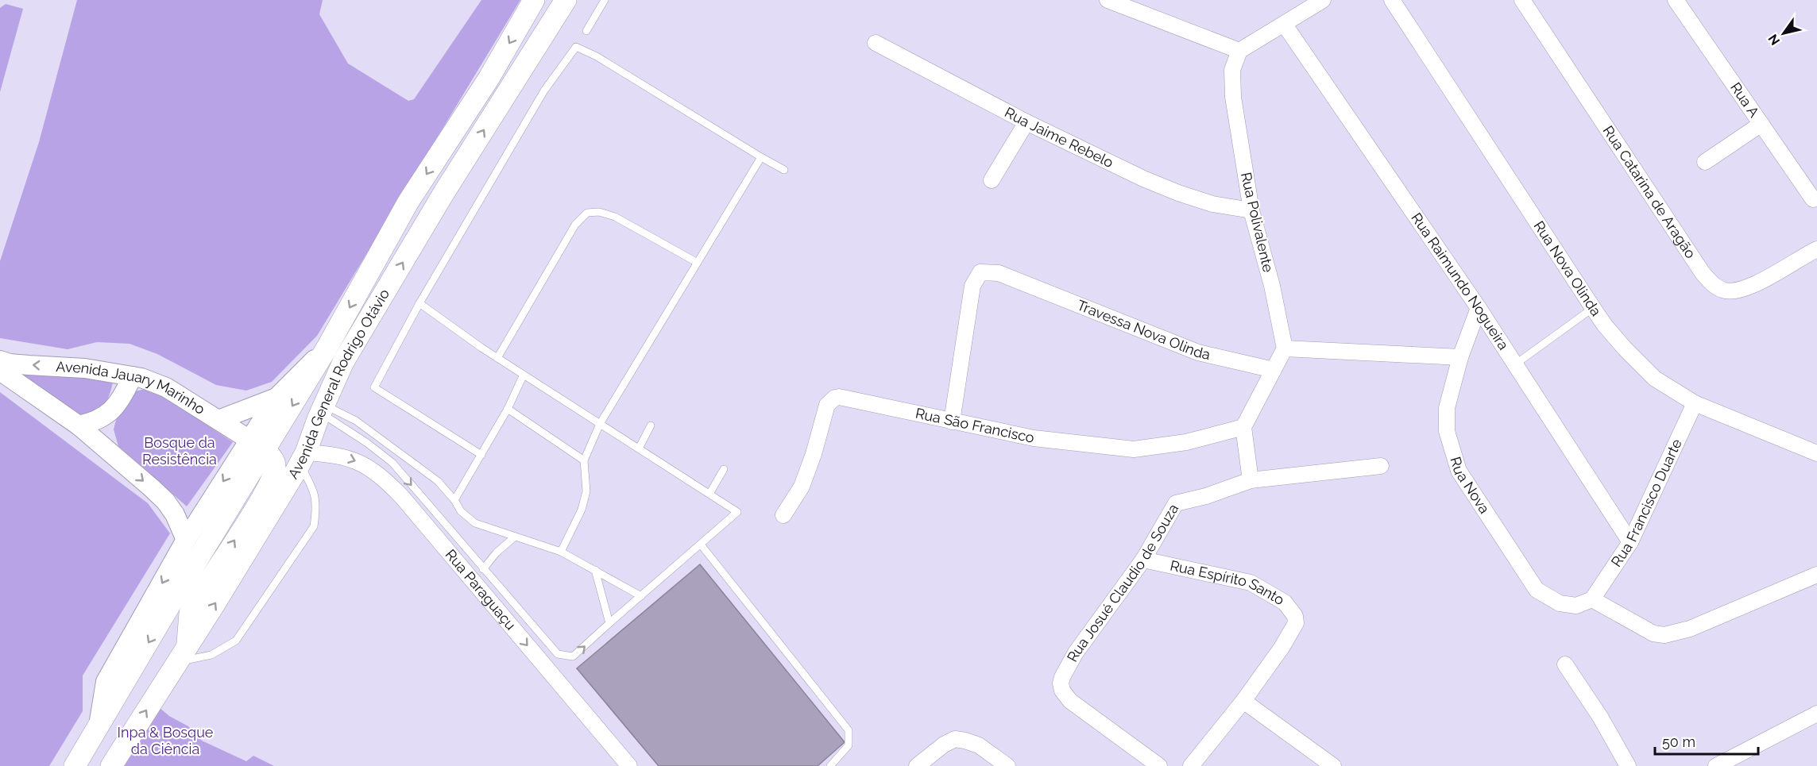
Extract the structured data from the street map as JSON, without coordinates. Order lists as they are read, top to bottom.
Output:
{
  "streets": {
    "main road": ["Avenida General Rodrigo Otávio"],
    "street": [
      "Rua A",
      "Rua Jaime Rebelo",
      "Rua Catarina de Aragão",
      "Rua Polivalente",
      "Rua Nova Olinda",
      "Rua Raimundo Nogueira",
      "Travessa Nova Olinda",
      "Avenida Jauary Marinho",
      "Rua São Francisco",
      "Rua Nova",
      "Rua Francisco Duarte",
      "Rua Josué Claudio de Souza",
      "Rua Espírito Santo",
      "Rua Paraguaçu"
    ]
  },
  "crossings": [
    ["Rua Jaime Rebelo", "Rua Polivalente"],
    ["Rua Nova Olinda", "Rua Francisco Duarte"],
    ["Rua Raimundo Nogueira", "Rua Nova"],
    ["Rua Raimundo Nogueira", "Rua Francisco Duarte"],
    ["Travessa Nova Olinda", "Rua São Francisco"],
    ["Avenida General Rodrigo Otávio", "Avenida Jauary Marinho"],
    ["Avenida General Rodrigo Otávio", "Rua Paraguaçu"],
    ["Rua Nova", "Rua Francisco Duarte"],
    ["Rua Josué Claudio de Souza", "Rua Espírito Santo"]
  ],
  "one_way": ["Avenida Jauary Marinho", "Rua Paraguaçu"],
  "parks": ["Bosque da Resistência", "Inpa & Bosque da Ciência"],
  "scale_bar": "50 m",
  "north": "bottom left"
}
